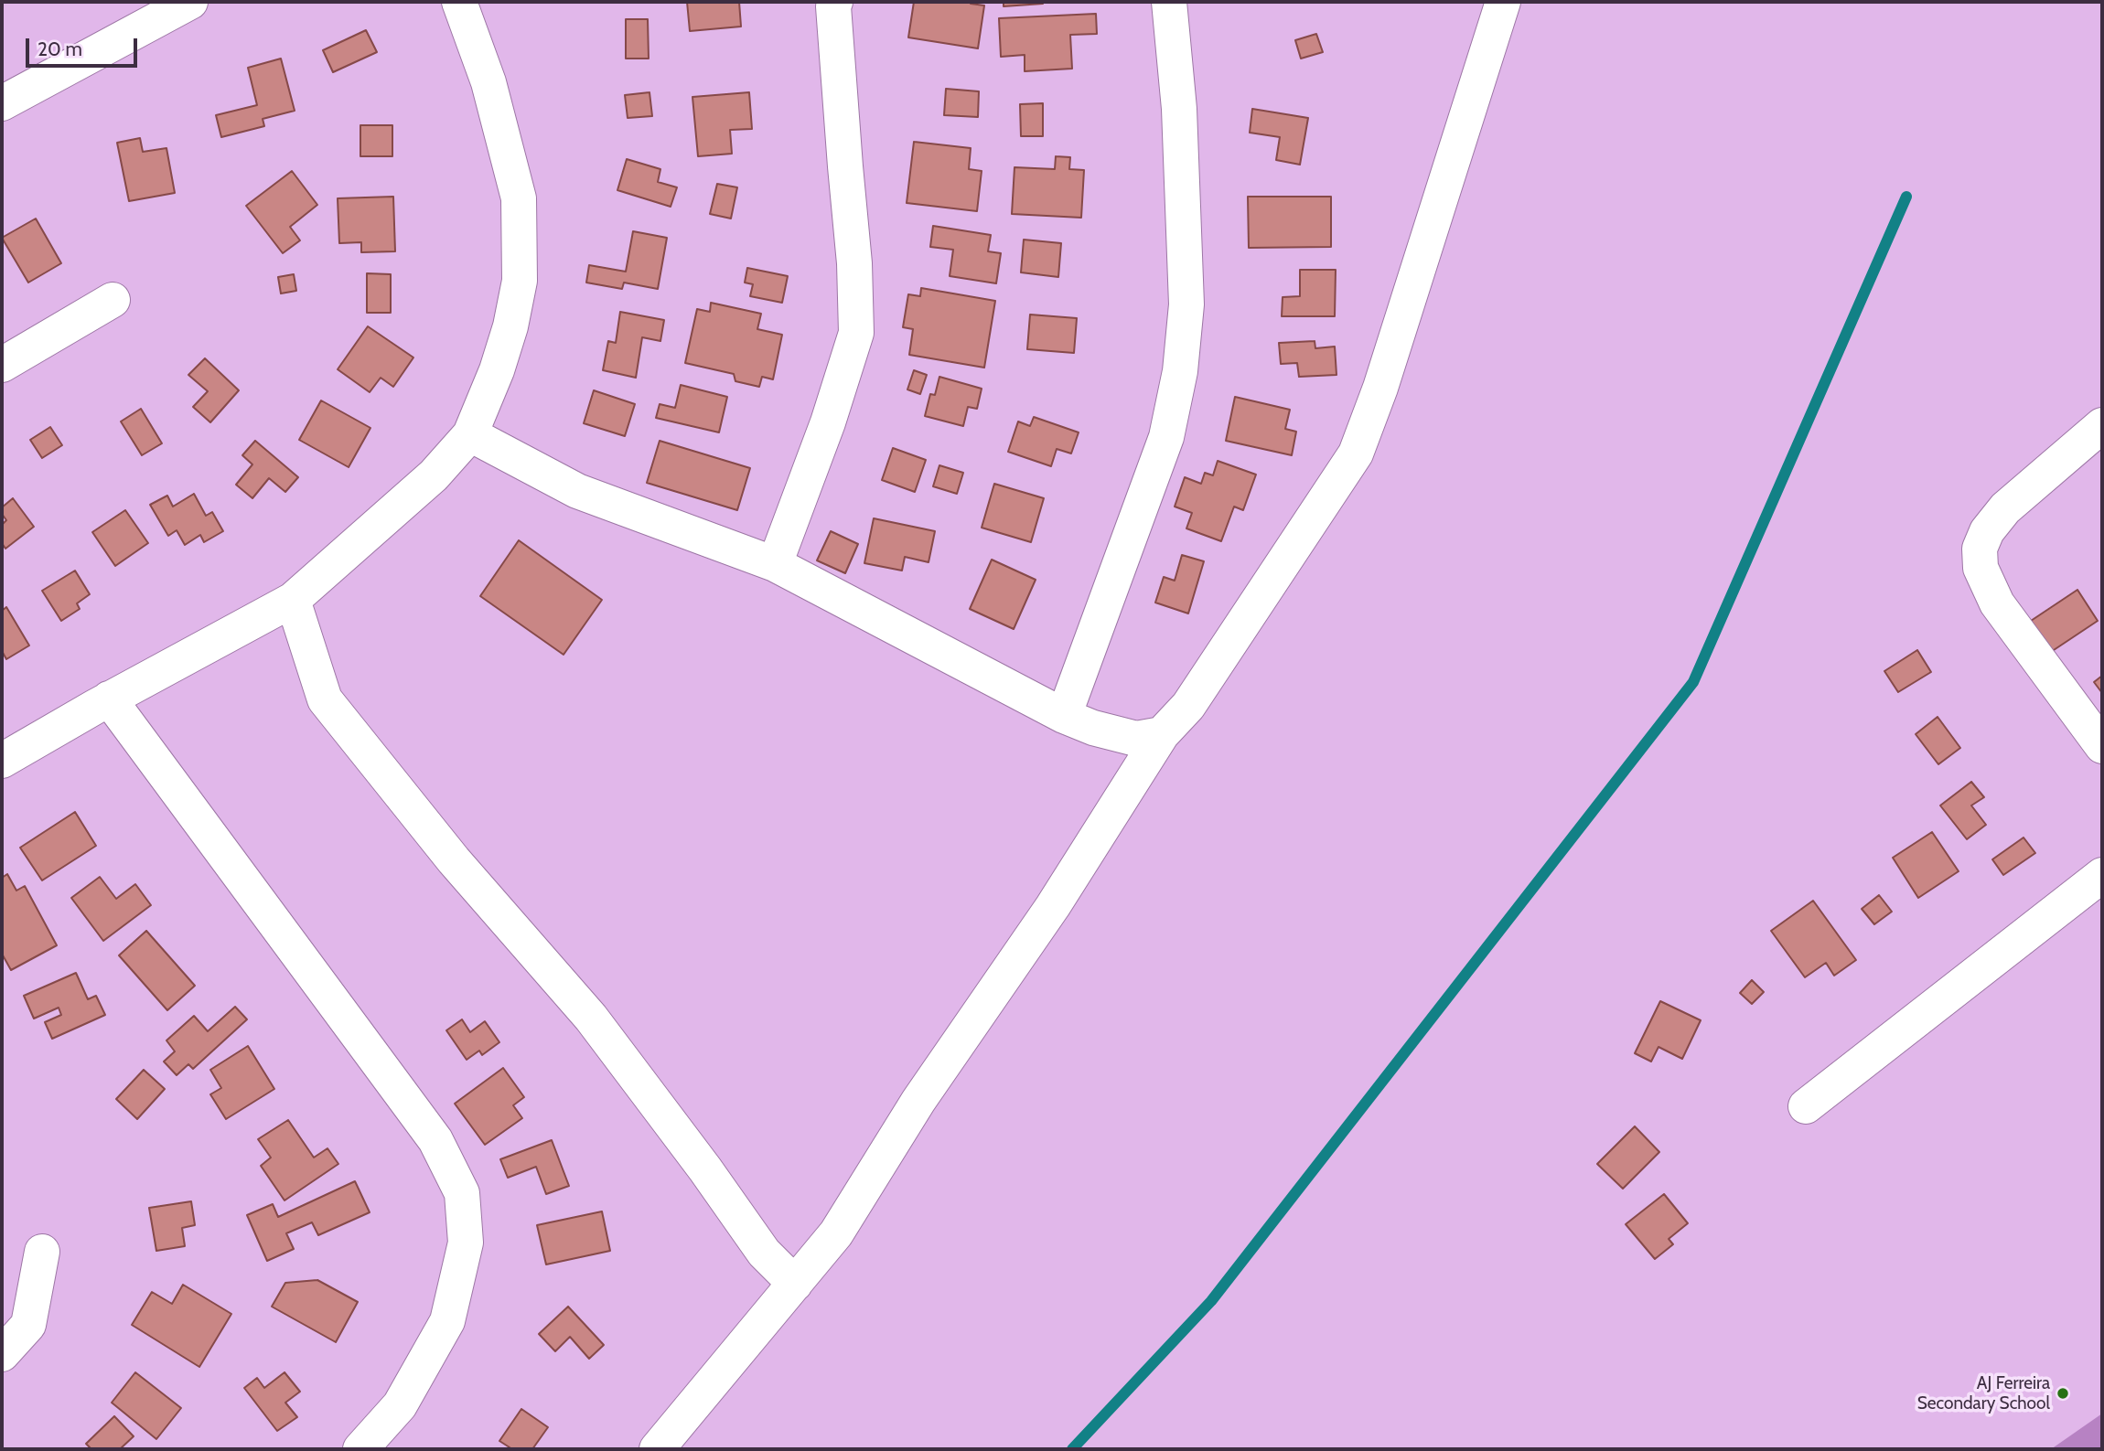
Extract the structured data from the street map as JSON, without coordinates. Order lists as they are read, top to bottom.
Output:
{
  "places": ["AJ Ferreira Secondary School"],
  "scale_bar": "20 m"
}
